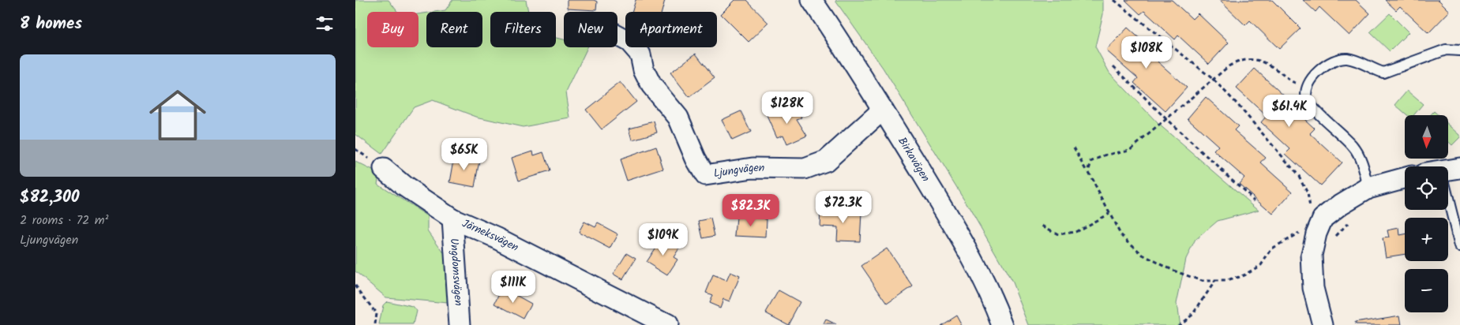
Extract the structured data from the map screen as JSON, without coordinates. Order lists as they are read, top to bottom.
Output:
{
  "streets": {
    "street": [
      "Birkavägen",
      "Ljungvägen",
      "Järneksvägen",
      "Ungdomsvägen"
    ]
  },
  "crossings": [
    ["Birkavägen", "Ljungvägen"],
    ["Järneksvägen", "Ungdomsvägen"]
  ],
  "north": "bottom",
  "page": {
    "heading": "8 homes",
    "chip": [
      "Buy",
      "Rent",
      "Filters",
      "New",
      "Apartment"
    ],
    "price": [
      "$108K",
      "$128K",
      "$61.4K",
      "$65K",
      "$72.3K",
      "$82.3K",
      "$109K",
      "$111K"
    ],
    "list": [
      {
        "name": "$82,300",
        "note": "2 rooms · 72 m² · Ljungvägen"
      }
    ],
    "map_buttons": ["+", "−"]
  }
}
